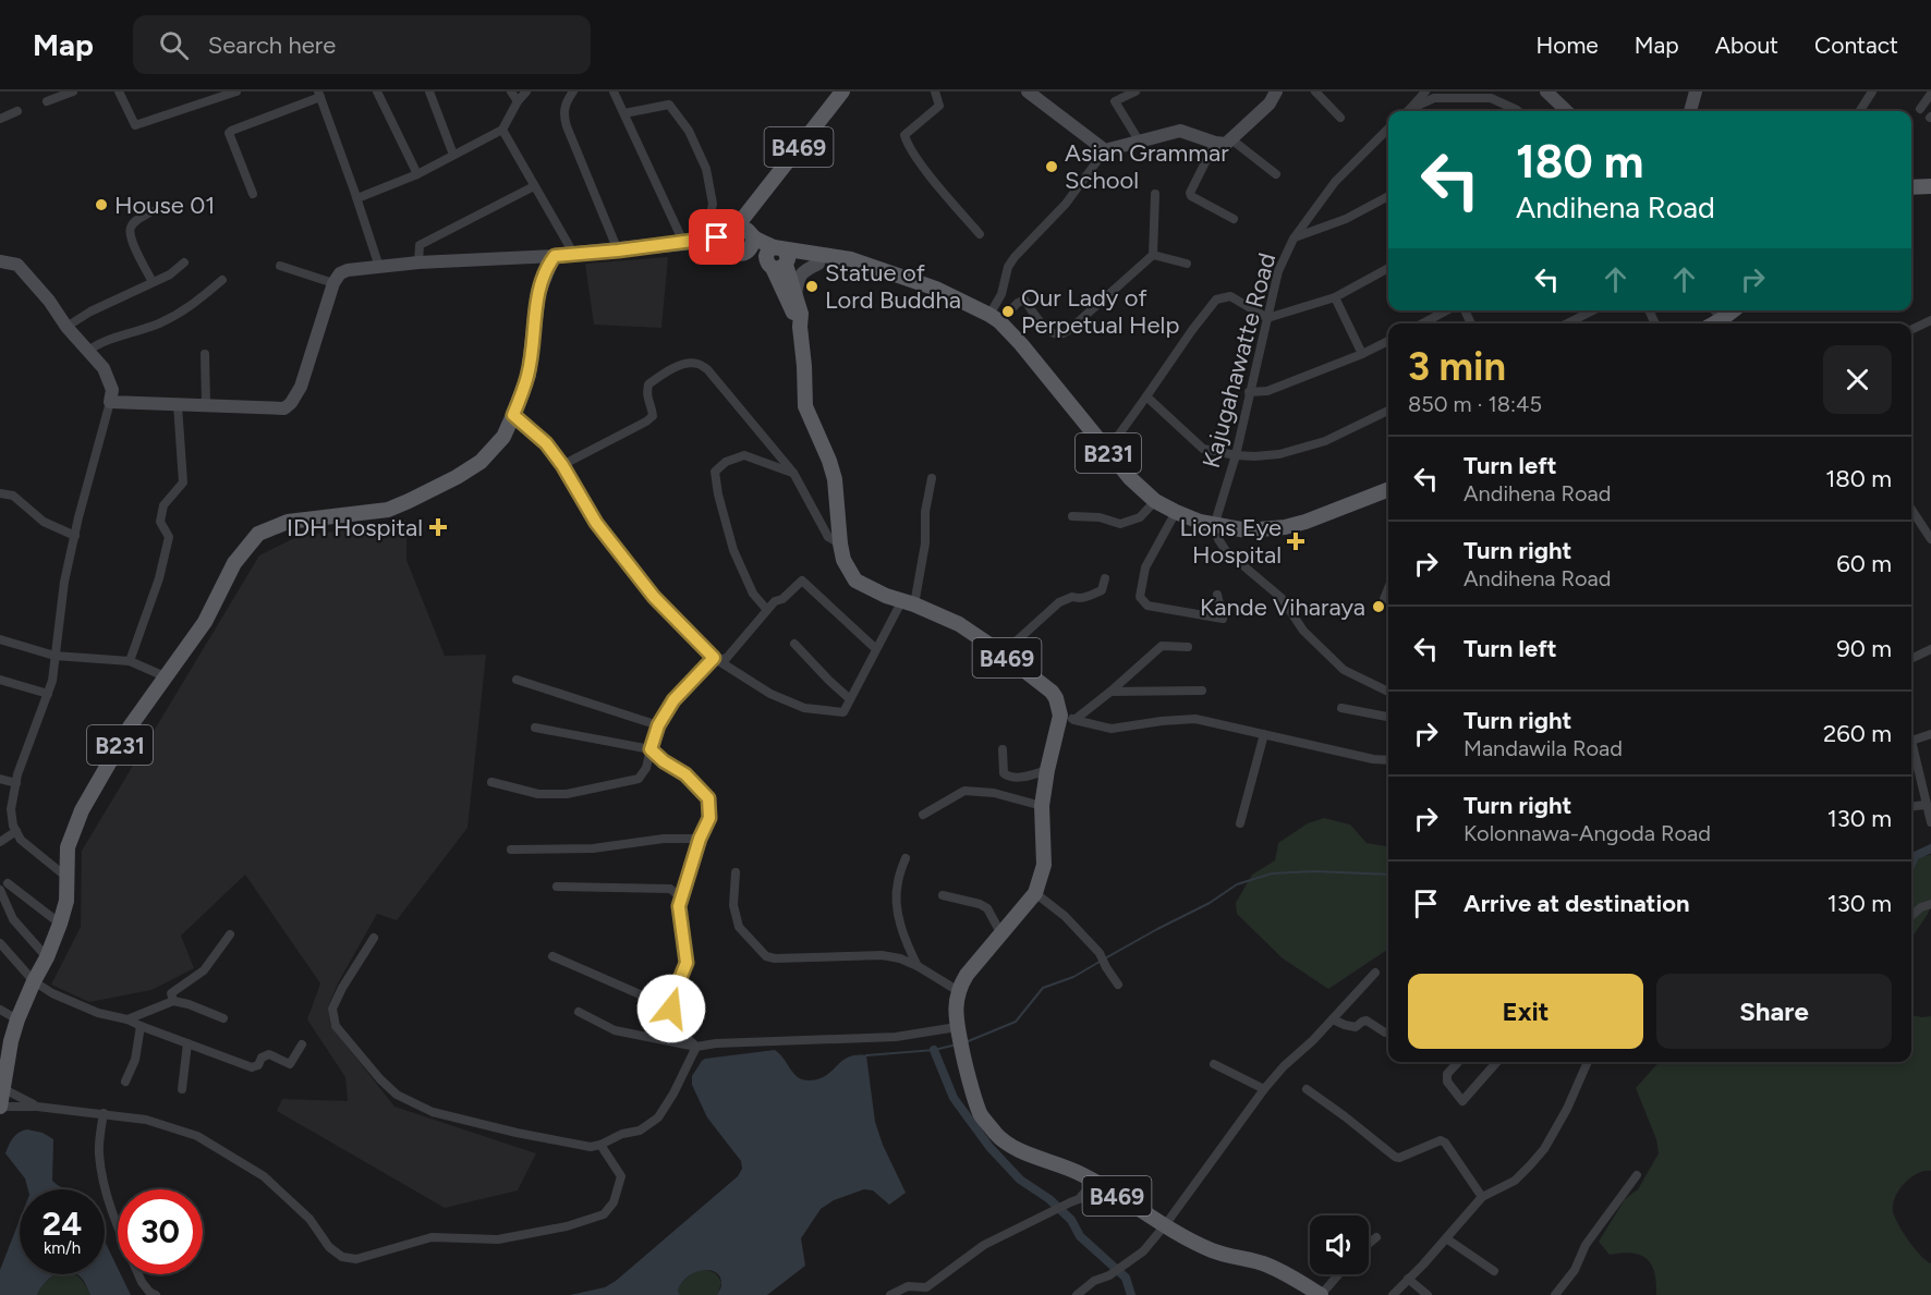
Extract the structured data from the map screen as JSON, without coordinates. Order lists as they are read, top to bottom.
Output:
{
  "streets": {
    "main road": ["B469", "B231"],
    "street": ["Kajugahawatte Road"]
  },
  "crossings": [
    ["B469", "B231"],
    ["Kajugahawatte Road", "B231"]
  ],
  "places": {
    "other": [
      "Asian Grammar School",
      "House 01",
      "Statue of Lord Buddha",
      "Our Lady of Perpetual Help",
      "Kande Viharaya"
    ],
    "health": ["IDH Hospital", "Lions Eye Hospital"]
  },
  "page": {
    "header": "Map",
    "search": "Search here",
    "nav": [
      "Home",
      "Map",
      "About",
      "Contact"
    ],
    "turn": ["180 m", "Andihena Road"],
    "heading": ["3 min", "850 m · 18:45"],
    "list": [
      {
        "name": "Turn left",
        "note": "Andihena Road",
        "value": "180 m"
      },
      {
        "name": "Turn right",
        "note": "Andihena Road",
        "value": "60 m"
      },
      {
        "name": "Turn left",
        "value": "90 m"
      },
      {
        "name": "Turn right",
        "note": "Mandawila Road",
        "value": "260 m"
      },
      {
        "name": "Turn right",
        "note": "Kolonnawa-Angoda Road",
        "value": "130 m"
      },
      {
        "name": "Arrive at destination",
        "value": "130 m"
      }
    ],
    "buttons": ["Exit", "Share"],
    "speed": "24 km/h",
    "limit": "30"
  }
}
